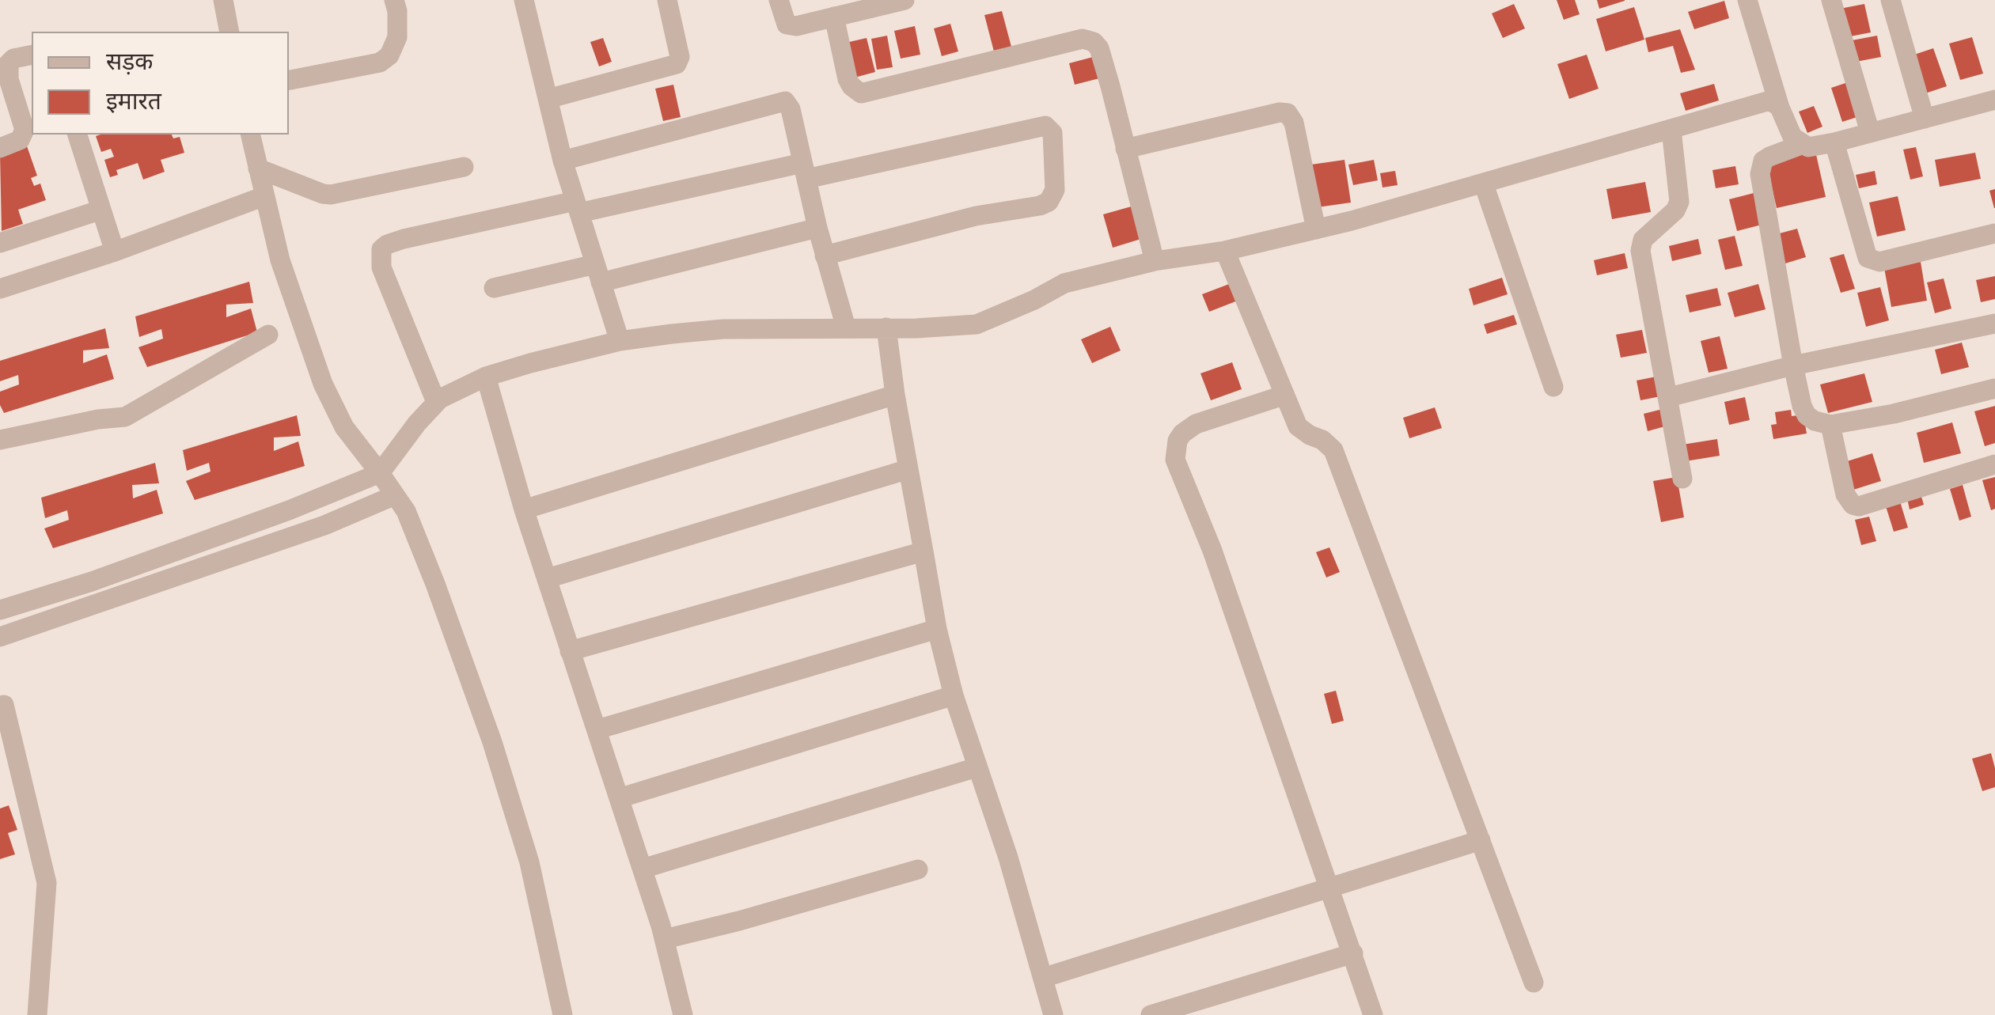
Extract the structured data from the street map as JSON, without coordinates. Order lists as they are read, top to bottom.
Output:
{
  "legend": ["सड़क", "इमारत"]
}
